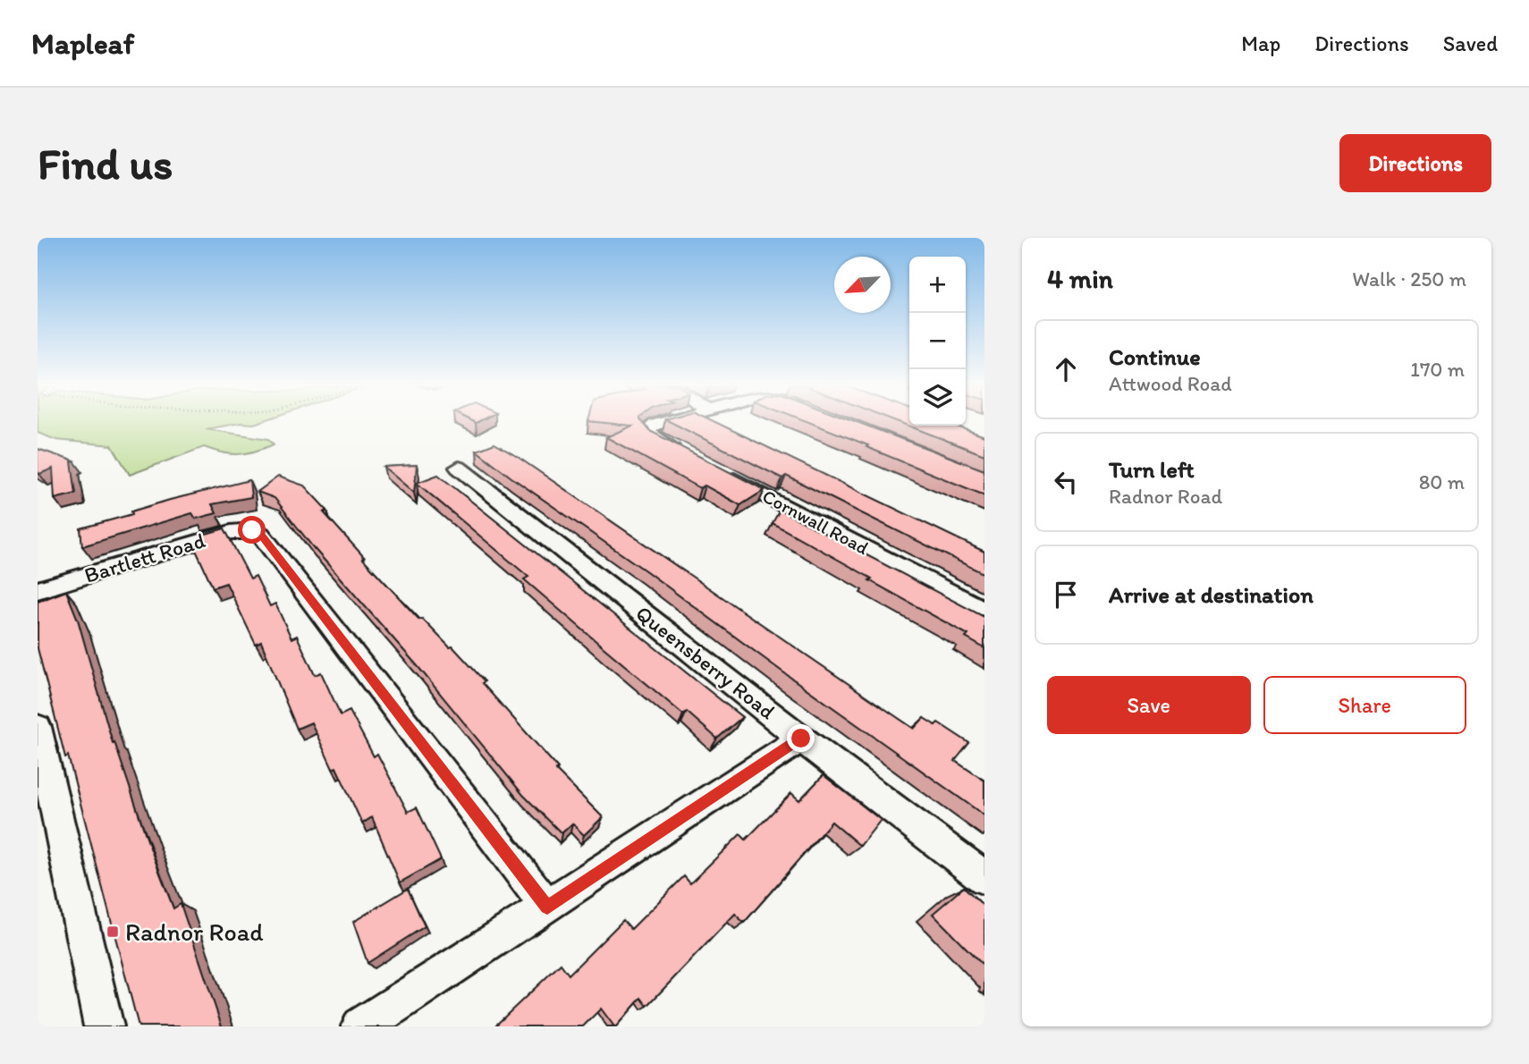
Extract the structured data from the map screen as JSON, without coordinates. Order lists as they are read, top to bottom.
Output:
{
  "streets": {
    "street": ["Cornwall Road", "Bartlett Road", "Queensberry Road"]
  },
  "places": {
    "transit": ["Radnor Road"]
  },
  "north": "bottom left",
  "page": {
    "header": "Mapleaf",
    "nav": ["Map", "Directions", "Saved"],
    "buttons": [
      "Directions",
      ["Save", "Share"]
    ],
    "title": "Find us",
    "heading": ["4 min", "Walk · 250 m"],
    "map_buttons": ["+", "−"],
    "list": [
      ["Continue", "Attwood Road", "170 m"],
      ["Turn left", "Radnor Road", "80 m"],
      "Arrive at destination"
    ]
  }
}
